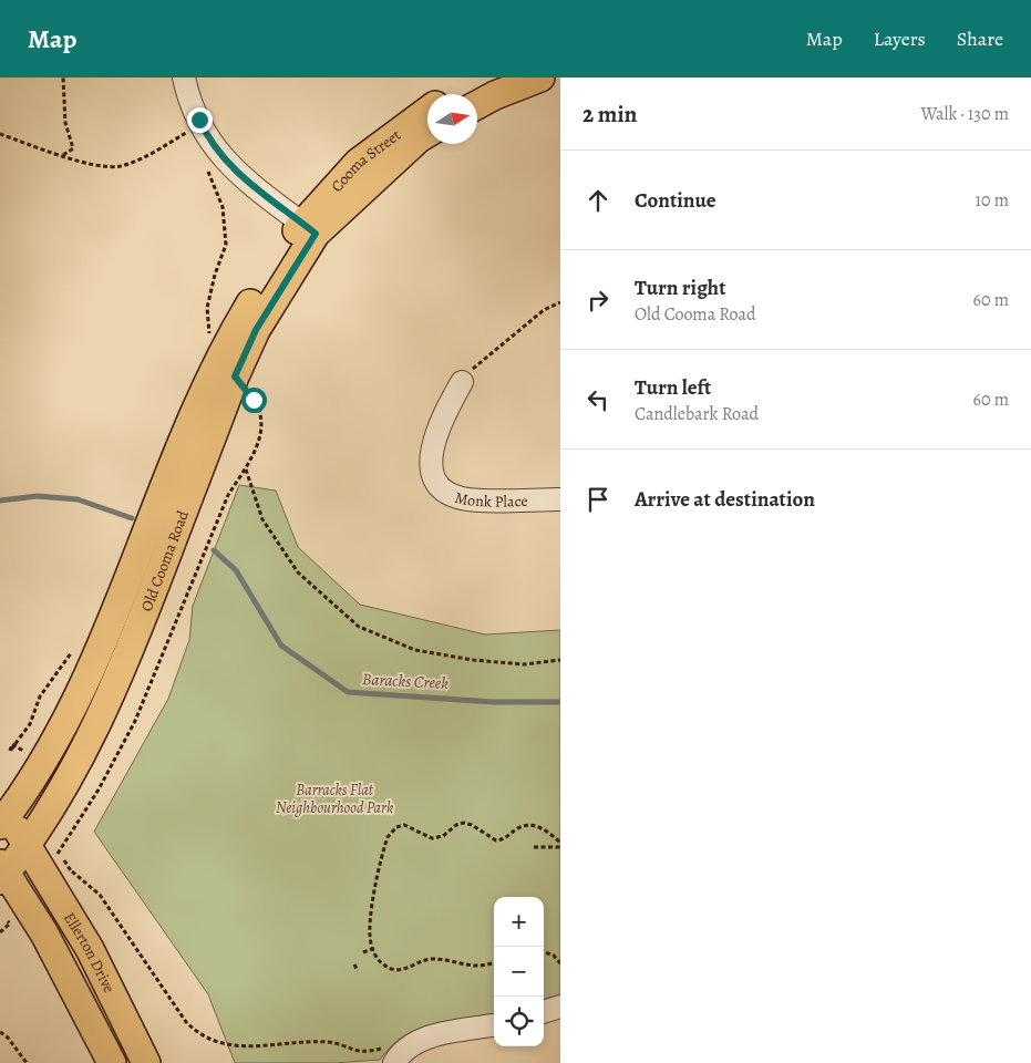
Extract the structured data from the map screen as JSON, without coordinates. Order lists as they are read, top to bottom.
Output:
{
  "streets": {
    "main road": ["Cooma Street", "Old Cooma Road", "Ellerton Drive"],
    "street": ["Monk Place"]
  },
  "crossings": [
    ["Cooma Street", "Old Cooma Road"],
    ["Old Cooma Road", "Ellerton Drive"]
  ],
  "water": ["Baracks Creek"],
  "parks": ["Barracks Flat Neighbourhood Park"],
  "north": "right",
  "page": {
    "header": "Map",
    "nav": ["Map", "Layers", "Share"],
    "heading": ["2 min", "Walk · 130 m"],
    "list": [
      ["Continue", "10 m"],
      ["Turn right", "Old Cooma Road", "60 m"],
      ["Turn left", "Candlebark Road", "60 m"],
      "Arrive at destination"
    ],
    "map_buttons": ["+", "−"]
  }
}
